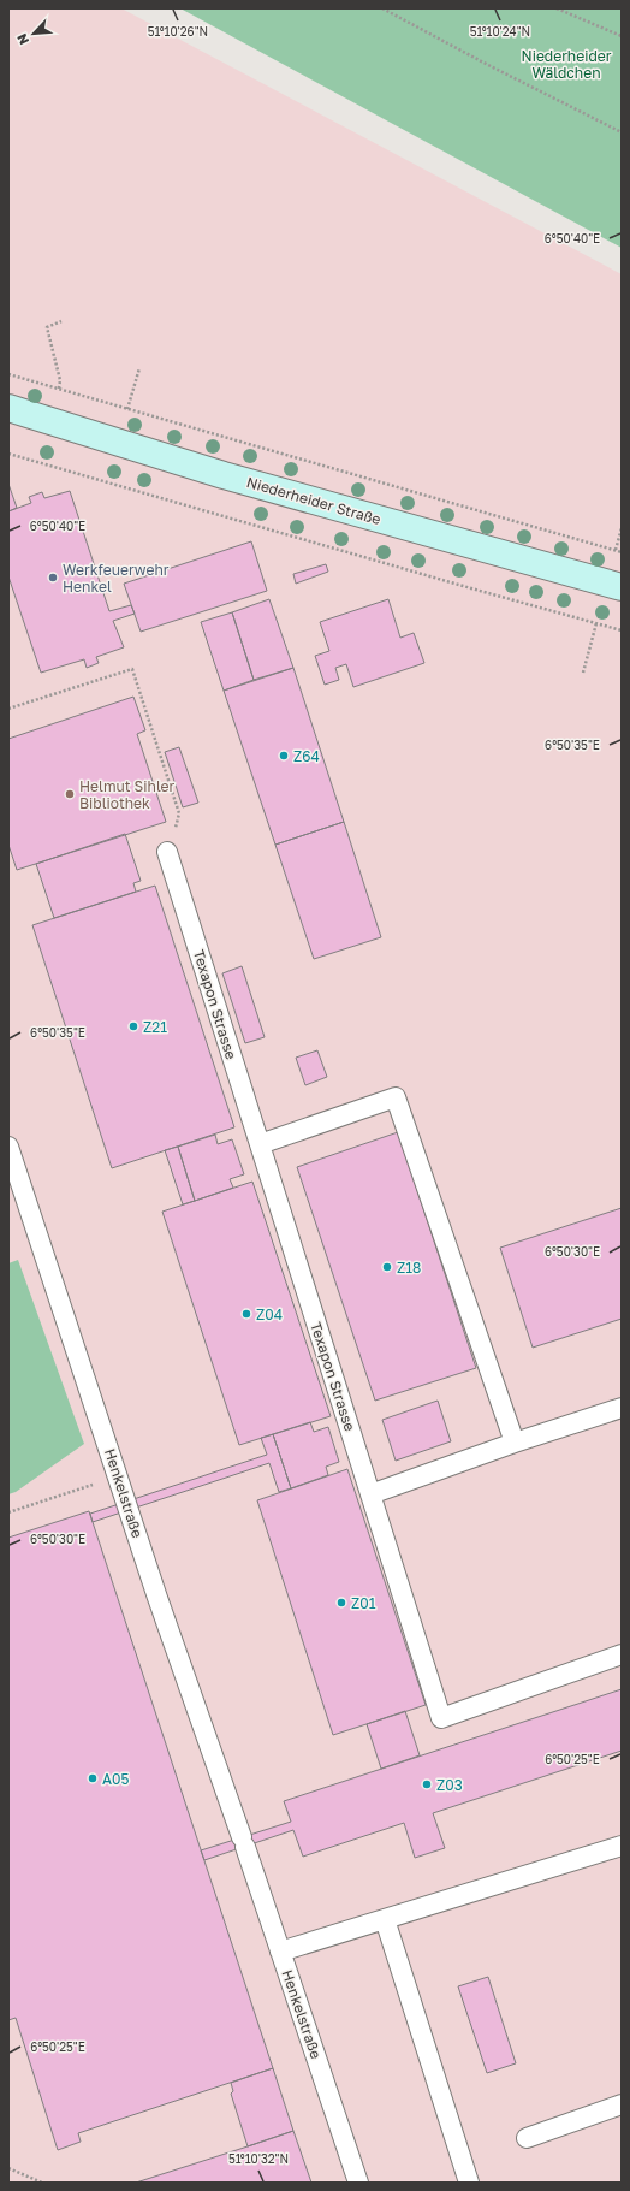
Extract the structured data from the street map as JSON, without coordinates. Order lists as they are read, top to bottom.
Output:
{
  "streets": {
    "street": ["Niederheider Straße"],
    "lane": ["Texapon Strasse", "Henkelstraße"]
  },
  "parks": ["Niederheider Wäldchen"],
  "places": [
    "Werkfeuerwehr Henkel",
    "Z64",
    "Helmut Sihler Bibliothek",
    "Z21",
    "Z18",
    "Z04",
    "Z01",
    "A05",
    "Z03"
  ],
  "north": "bottom left",
  "coordinates": [
    "51°10'26\"N",
    "51°10'24\"N",
    "6°50'40\"E",
    "6°50'35\"E",
    "6°50'30\"E",
    "6°50'25\"E",
    "51°10'32\"N"
  ]
}
